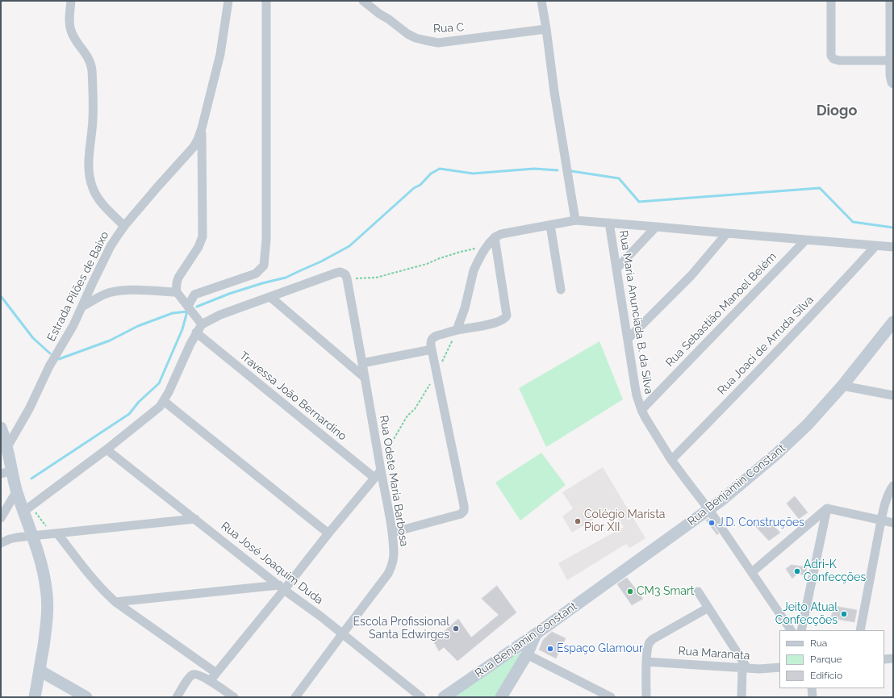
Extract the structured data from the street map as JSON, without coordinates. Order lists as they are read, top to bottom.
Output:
{
  "streets": {
    "main road": ["Rua Benjamin Constant"],
    "street": [
      "Rua C",
      "Estrada Pilões de Baixo",
      "Rua Sebastião Manoel Belém",
      "Rua Maria Anunciada B. da Silva",
      "Rua Joaci de Arruda Silva",
      "Travessa João Bernardino",
      "Rua Odete Maria Barbosa",
      "Rua José Joaquim Duda",
      "Rua Maranata"
    ]
  },
  "crossings": [
    ["Rua Sebastião Manoel Belém", "Rua Maria Anunciada B. da Silva"],
    ["Rua Maria Anunciada B. da Silva", "Rua Joaci de Arruda Silva"],
    ["Rua Maria Anunciada B. da Silva", "Rua Benjamin Constant"],
    ["Rua Odete Maria Barbosa", "Rua José Joaquim Duda"]
  ],
  "districts": ["Diogo"],
  "places": [
    "Colégio Marista Pior XII",
    "J.D. Construções",
    "Adri-K Confecções",
    "CM3 Smart",
    "Jeito Atual Confecções",
    "Escola Profissional Santa Edwirges",
    "Espaço Glamour"
  ],
  "legend": ["Rua", "Parque", "Edifício"]
}
